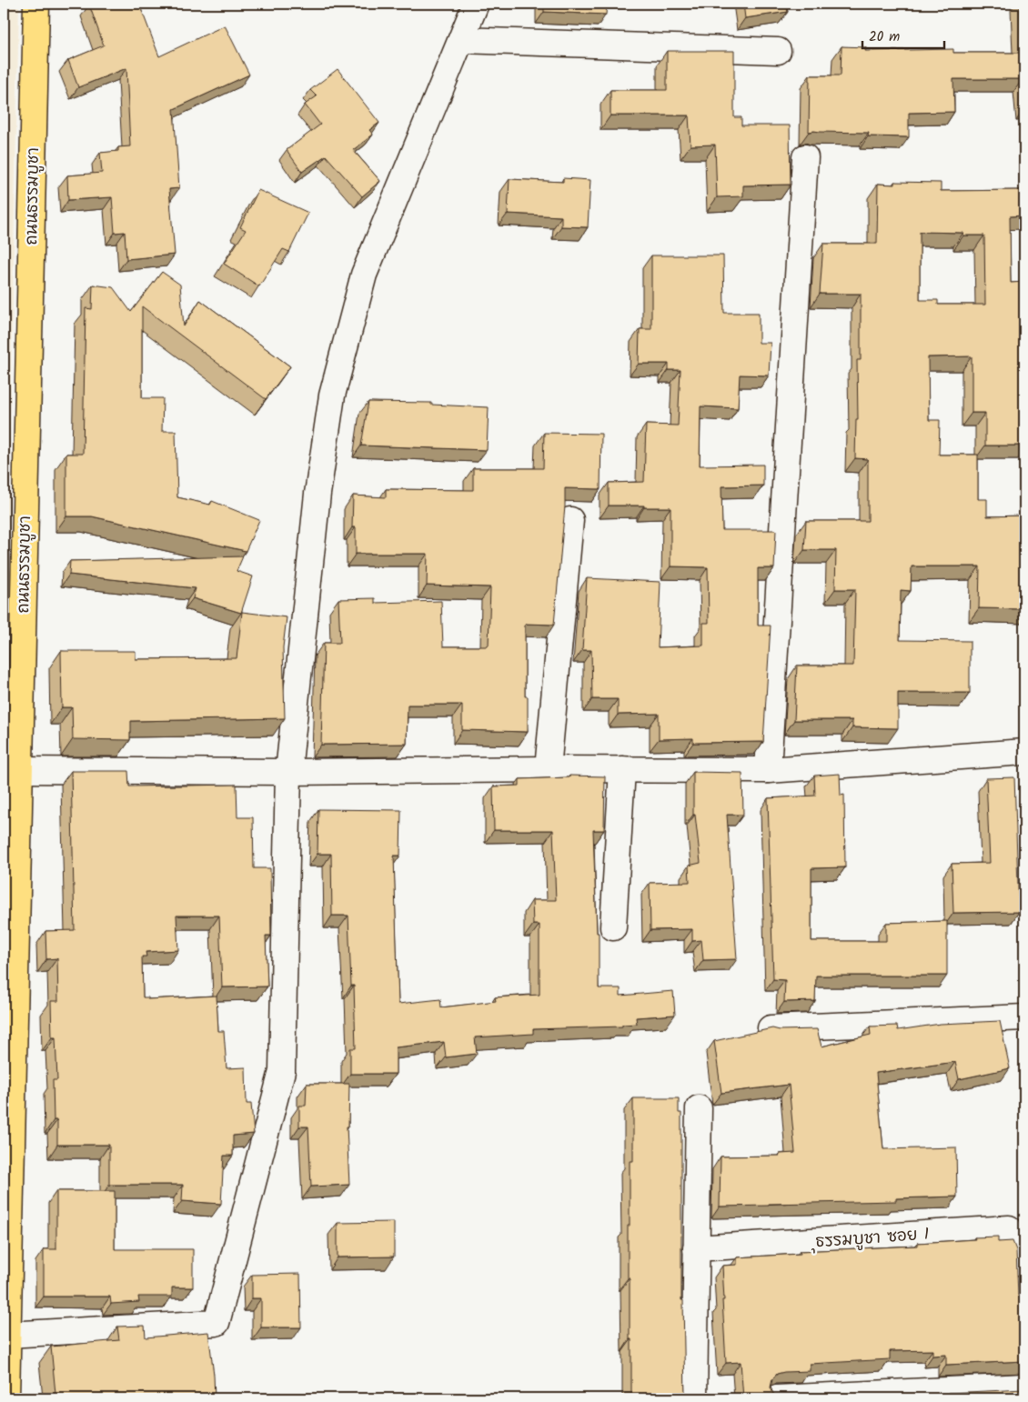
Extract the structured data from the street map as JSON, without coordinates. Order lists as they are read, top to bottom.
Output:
{
  "streets": {
    "main road": ["ถนนธรรมบูชา"],
    "street": ["ุธรรมบูชา ซอย 1"]
  },
  "scale_bar": "20 m"
}
